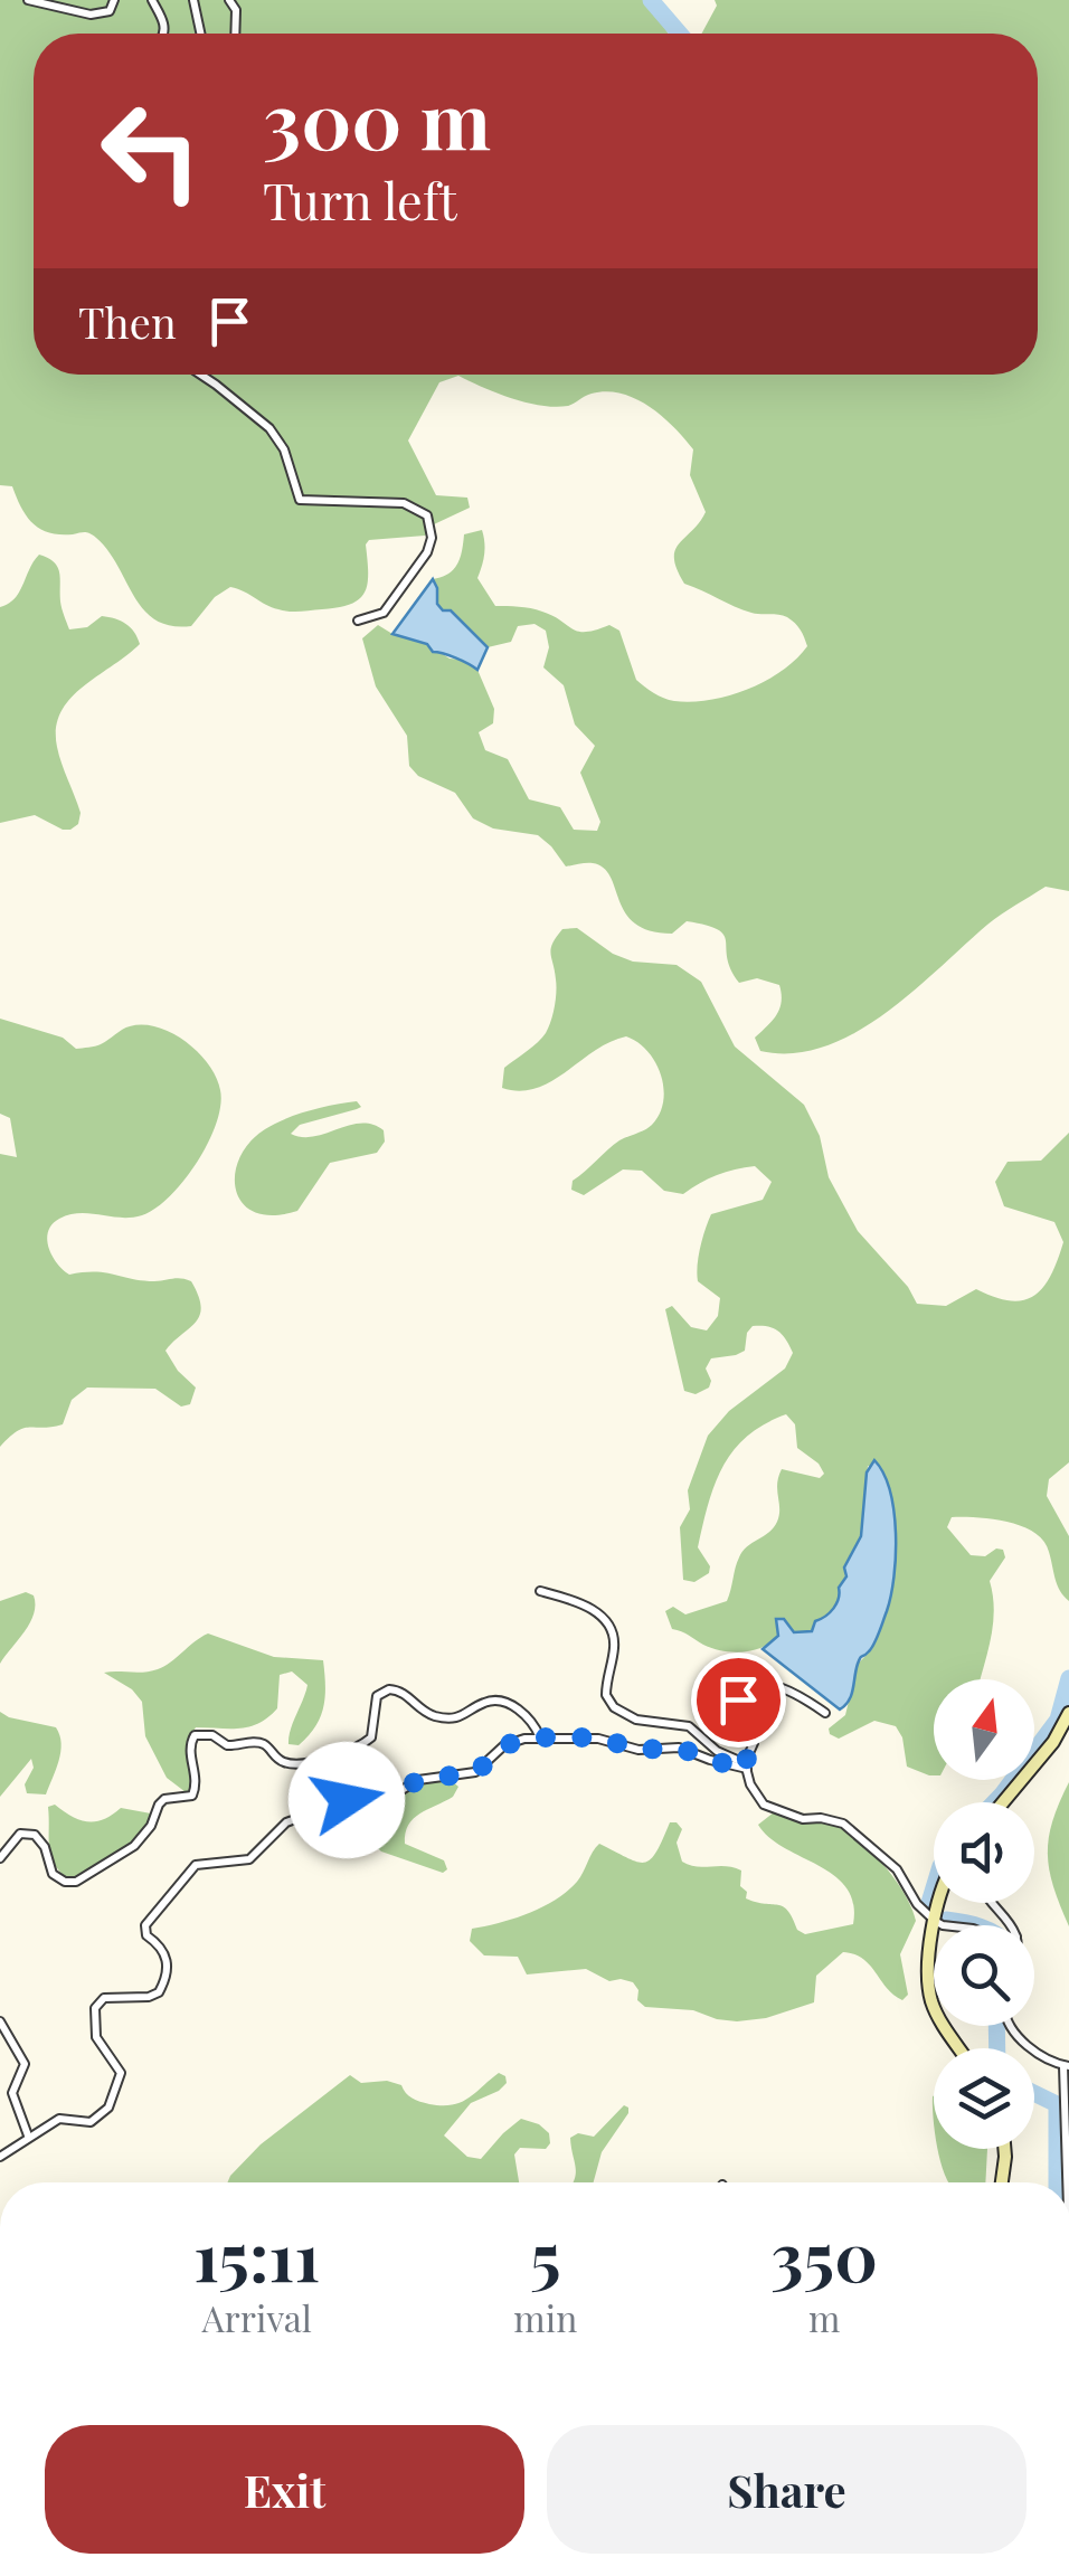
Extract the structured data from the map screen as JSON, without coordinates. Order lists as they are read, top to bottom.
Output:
{
  "north": "top",
  "page": {
    "turn": ["300 m", "Turn left"],
    "then": "Then",
    "eta": [
      "15:11",
      "Arrival",
      "5",
      "min",
      "350",
      "m"
    ],
    "buttons": ["Exit", "Share"]
  }
}
